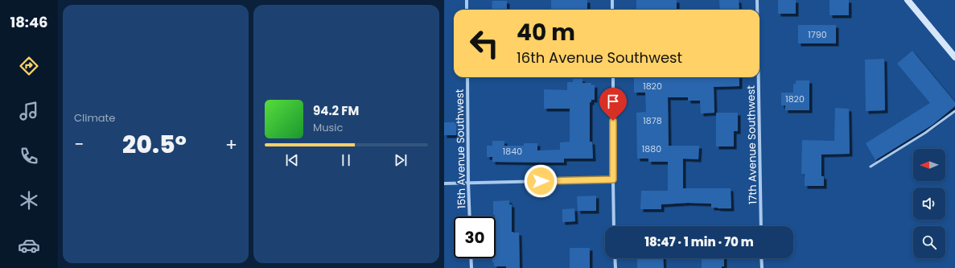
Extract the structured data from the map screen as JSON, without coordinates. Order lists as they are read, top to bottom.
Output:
{
  "streets": {
    "street": ["17th Avenue Southwest", "15th Avenue Southwest"]
  },
  "house_numbers": [
    "1790",
    "1820",
    "1820",
    "1878",
    "1880",
    "1840"
  ],
  "north": "left",
  "page": {
    "tabs": "18:46",
    "tile": "Climate",
    "turn": ["40 m", "16th Avenue Southwest"],
    "song": ["94.2 FM", "Music"],
    "heat": ["−", "20.5°", "+"],
    "limit": "30",
    "trip": "18:47 · 1 min · 70 m"
  }
}
